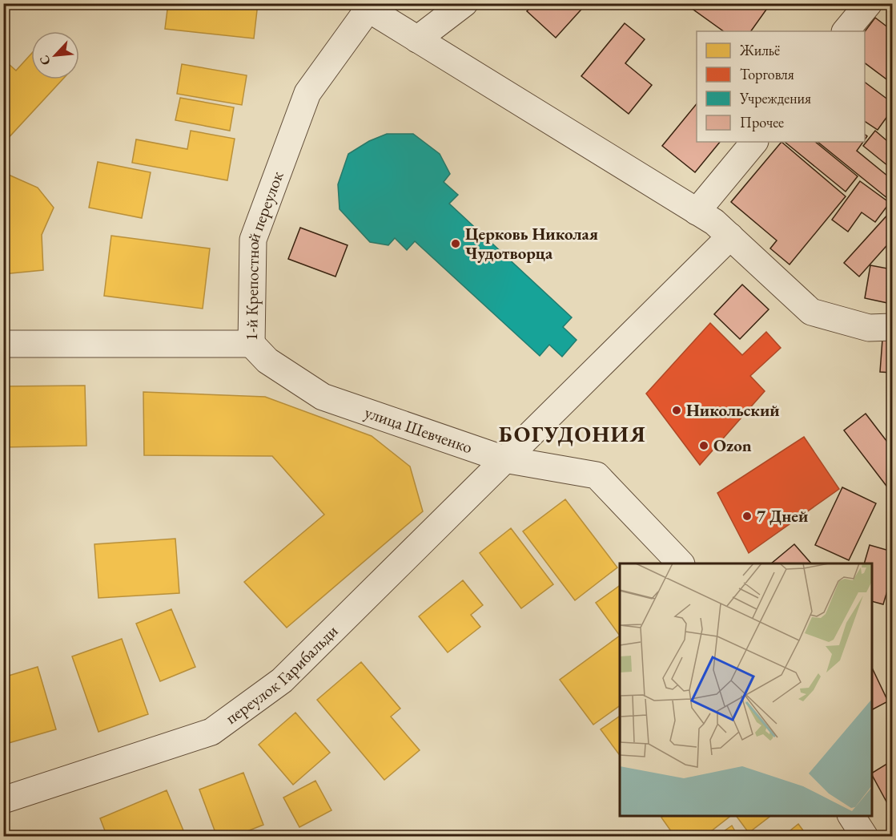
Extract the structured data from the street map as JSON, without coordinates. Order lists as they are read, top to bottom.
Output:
{
  "streets": {
    "street": ["1-й Крепостной переулок", "улица Шевченко", "переулок Гарибальди"]
  },
  "crossings": [
    ["1-й Крепостной переулок", "улица Шевченко"],
    ["улица Шевченко", "переулок Гарибальди"]
  ],
  "districts": ["БОГУДОНИЯ"],
  "places": [
    "Церковь Николая Чудотворца",
    "Никольский",
    "Ozon",
    "7 Дней"
  ],
  "legend": [
    "Жильё",
    "Торговля",
    "Учреждения",
    "Прочее"
  ],
  "north": "bottom left"
}
